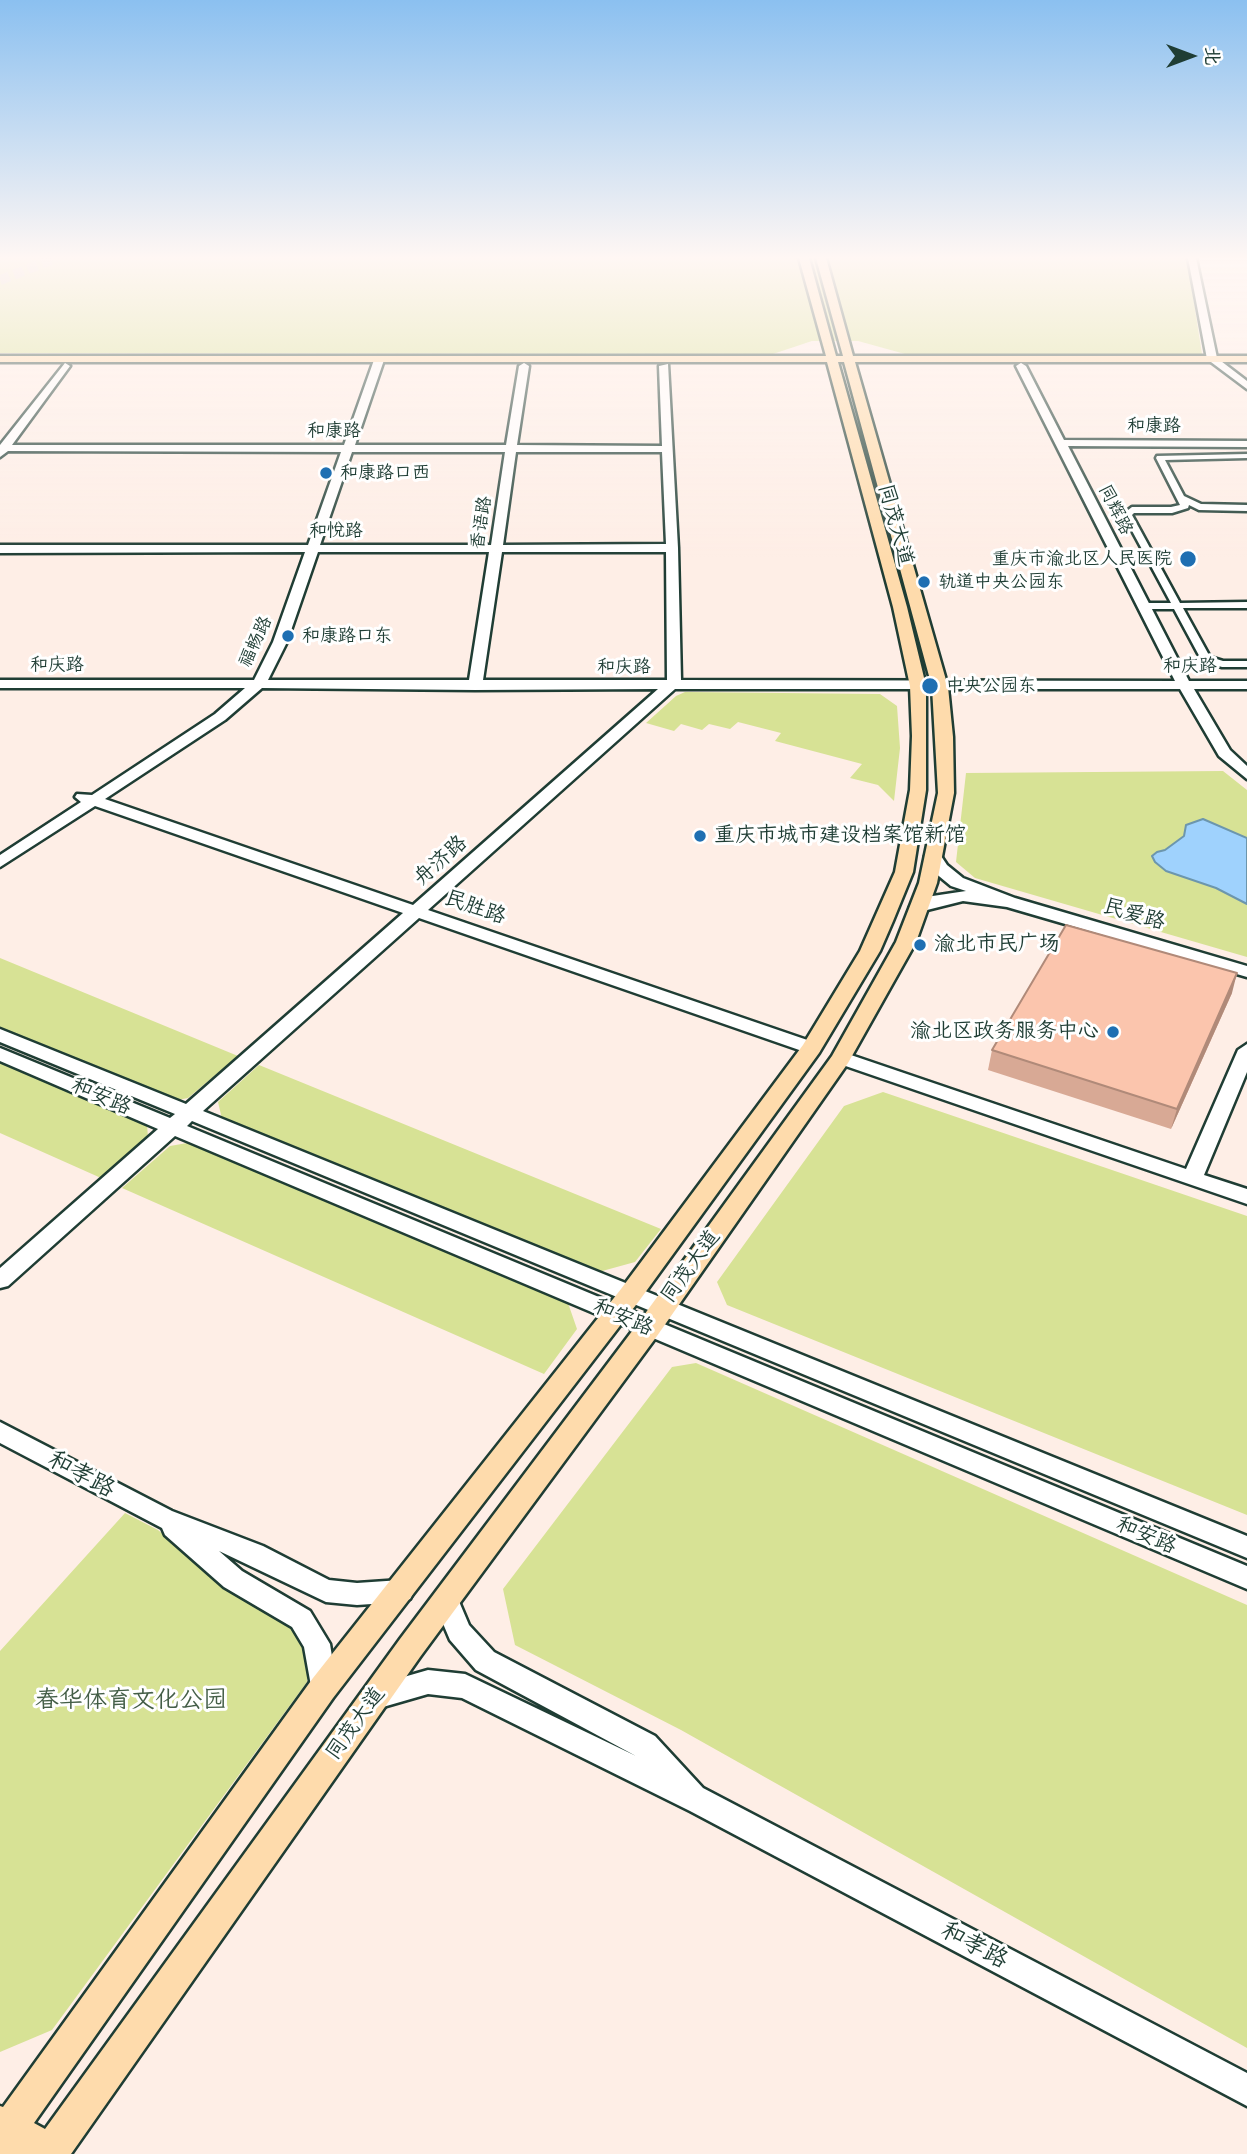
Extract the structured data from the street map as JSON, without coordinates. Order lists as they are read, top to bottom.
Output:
{
  "streets": {
    "main road": ["同茂大道"],
    "street": [
      "和康路",
      "同辉路",
      "香语路",
      "和悦路",
      "福畅路",
      "和庆路",
      "舟济路",
      "民胜路",
      "民爱路",
      "和安路",
      "和孝路"
    ]
  },
  "crossings": [
    ["和康路", "同辉路"],
    ["和康路", "香语路"],
    ["和康路", "福畅路"],
    ["同辉路", "和庆路"],
    ["香语路", "和悦路"],
    ["香语路", "和庆路"],
    ["同茂大道", "和庆路"],
    ["同茂大道", "民胜路"],
    ["同茂大道", "和安路"],
    ["同茂大道", "和孝路"],
    ["和悦路", "福畅路"],
    ["福畅路", "和庆路"],
    ["福畅路", "民胜路"],
    ["和庆路", "舟济路"],
    ["舟济路", "民胜路"],
    ["舟济路", "和安路"]
  ],
  "parks": ["春华体育文化公园"],
  "places": [
    "和康路口西",
    "重庆市渝北区人民医院",
    "轨道中央公园东",
    "和康路口东",
    "中央公园东",
    "重庆市城市建设档案馆新馆",
    "渝北市民广场",
    "渝北区政务服务中心"
  ],
  "north": "right"
}
